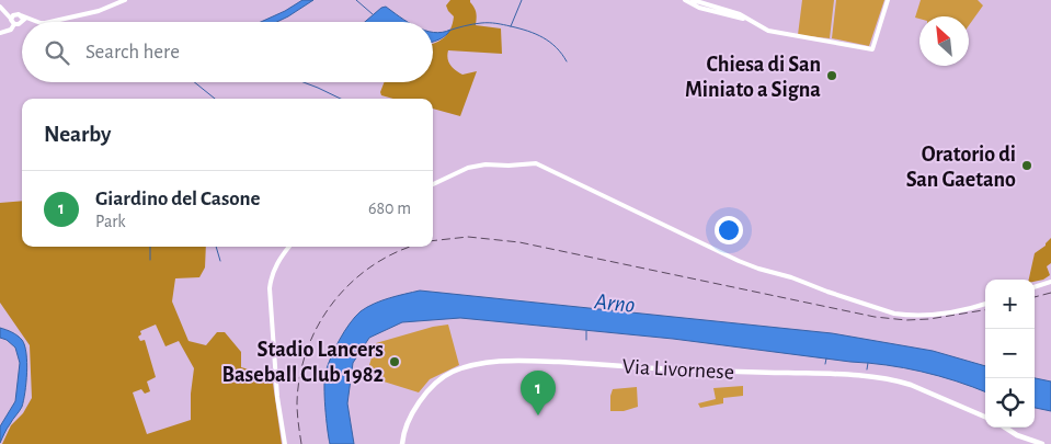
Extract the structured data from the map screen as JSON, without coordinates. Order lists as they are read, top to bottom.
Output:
{
  "streets": {
    "main road": ["Via Livornese"]
  },
  "water": ["Arno"],
  "places": ["Chiesa di San Miniato a Signa", "Oratorio di San Gaetano", "Stadio Lancers Baseball Club 1982"],
  "north": "top left",
  "page": {
    "search": "Search here",
    "heading": "Nearby",
    "list": [
      {
        "mark": "1",
        "name": "Giardino del Casone",
        "note": "Park",
        "value": "680 m"
      }
    ],
    "map_buttons": ["+", "−"],
    "pins": "1"
  }
}
